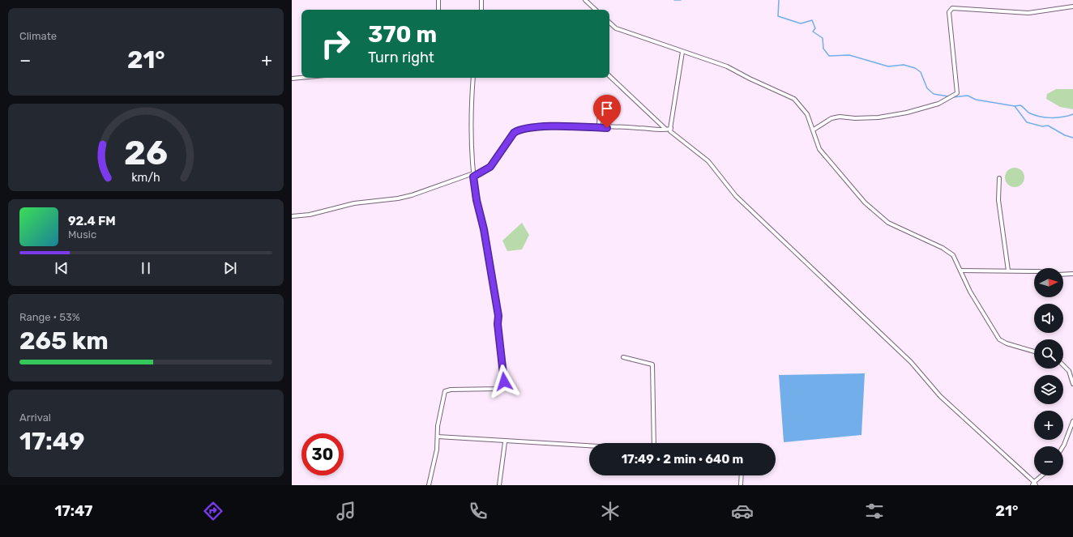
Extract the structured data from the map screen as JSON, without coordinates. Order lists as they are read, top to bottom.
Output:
{
  "north": "right",
  "page": {
    "tile": [
      "Climate",
      ["Range · 53%", "265 km"],
      ["Arrival", "17:49"]
    ],
    "turn": ["370 m", "Turn right"],
    "heat": ["−", "21°", "+"],
    "song": ["92.4 FM", "Music"],
    "map_buttons": ["+", "−"],
    "limit": "30",
    "trip": "17:49 · 2 min · 640 m",
    "tabs": ["17:47", "21°"],
    "gauge": ["26", "km/h"]
  }
}
